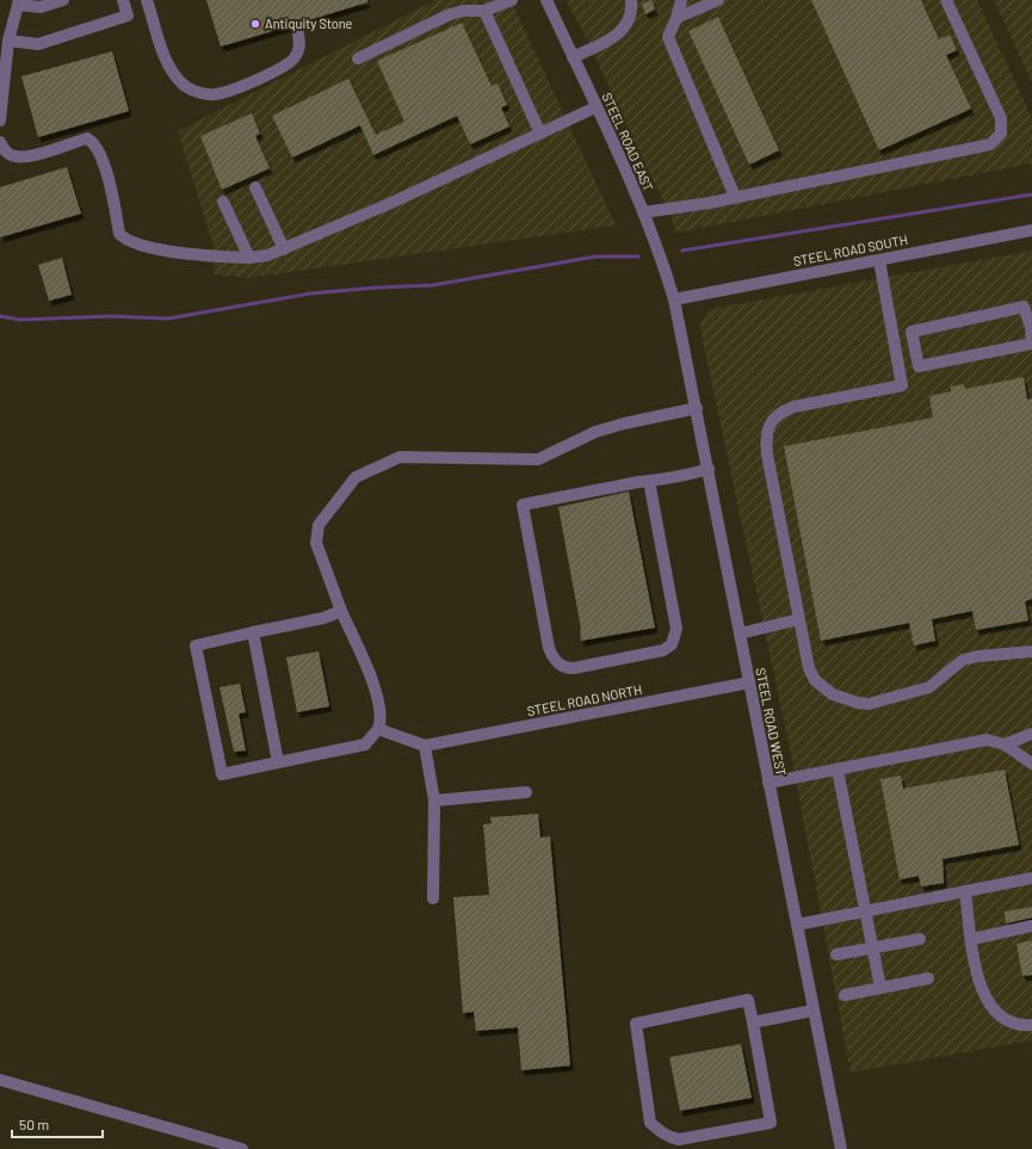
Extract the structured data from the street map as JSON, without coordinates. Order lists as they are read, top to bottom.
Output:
{
  "streets": {
    "street": [
      "STEEL ROAD EAST",
      "STEEL ROAD SOUTH",
      "STEEL ROAD NORTH",
      "STEEL ROAD WEST"
    ]
  },
  "crossings": [
    ["STEEL ROAD EAST", "STEEL ROAD SOUTH"],
    ["STEEL ROAD EAST", "STEEL ROAD WEST"],
    ["STEEL ROAD SOUTH", "STEEL ROAD WEST"],
    ["STEEL ROAD NORTH", "STEEL ROAD WEST"]
  ],
  "places": ["Antiquity Stone"],
  "scale_bar": "50 m"
}
